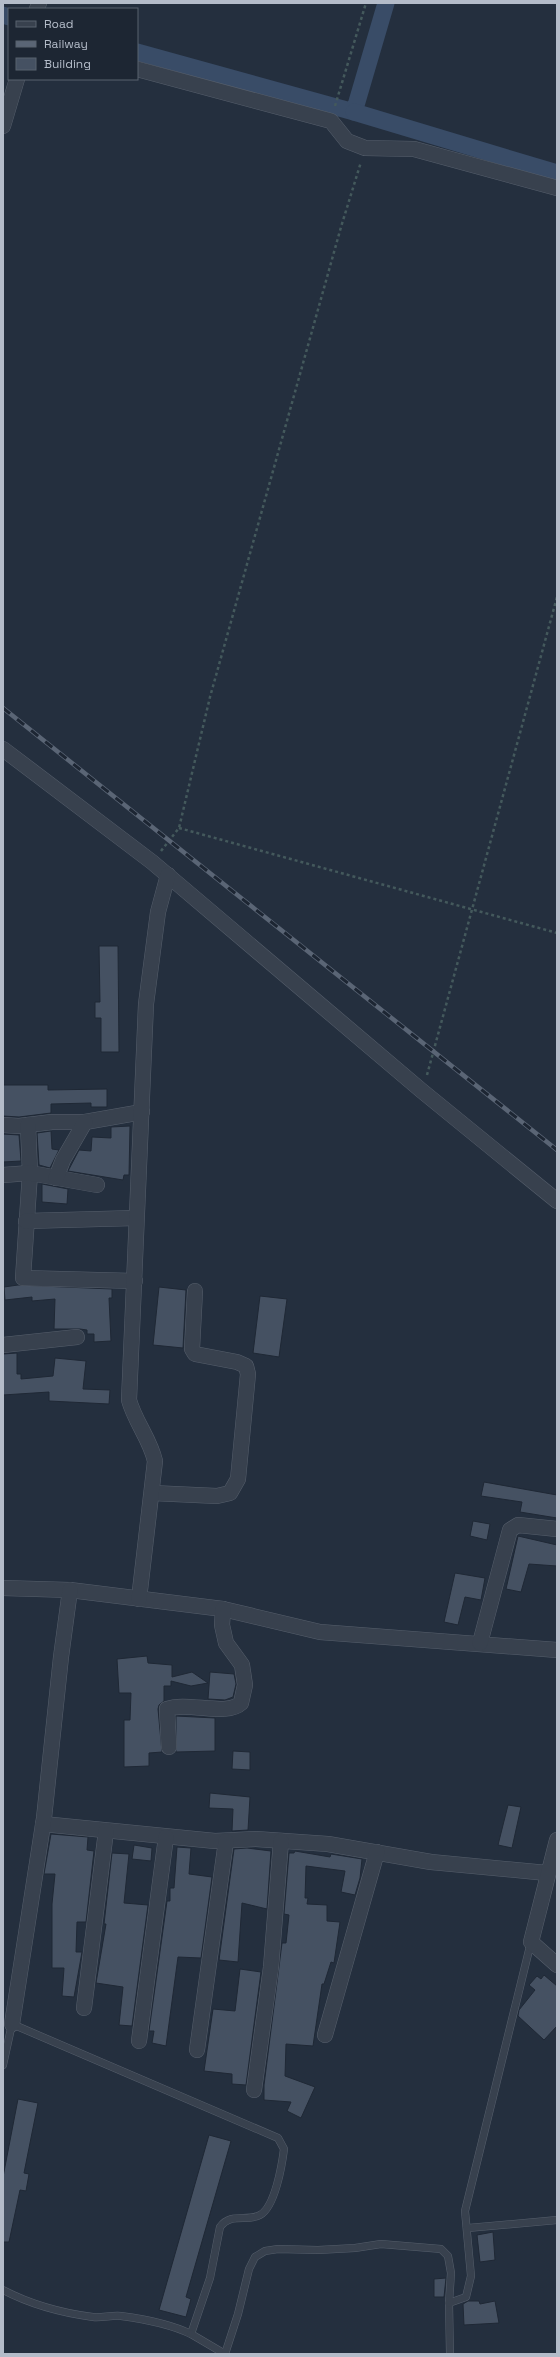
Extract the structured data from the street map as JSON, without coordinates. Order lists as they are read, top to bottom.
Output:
{
  "legend": ["Road", "Railway", "Building"]
}
